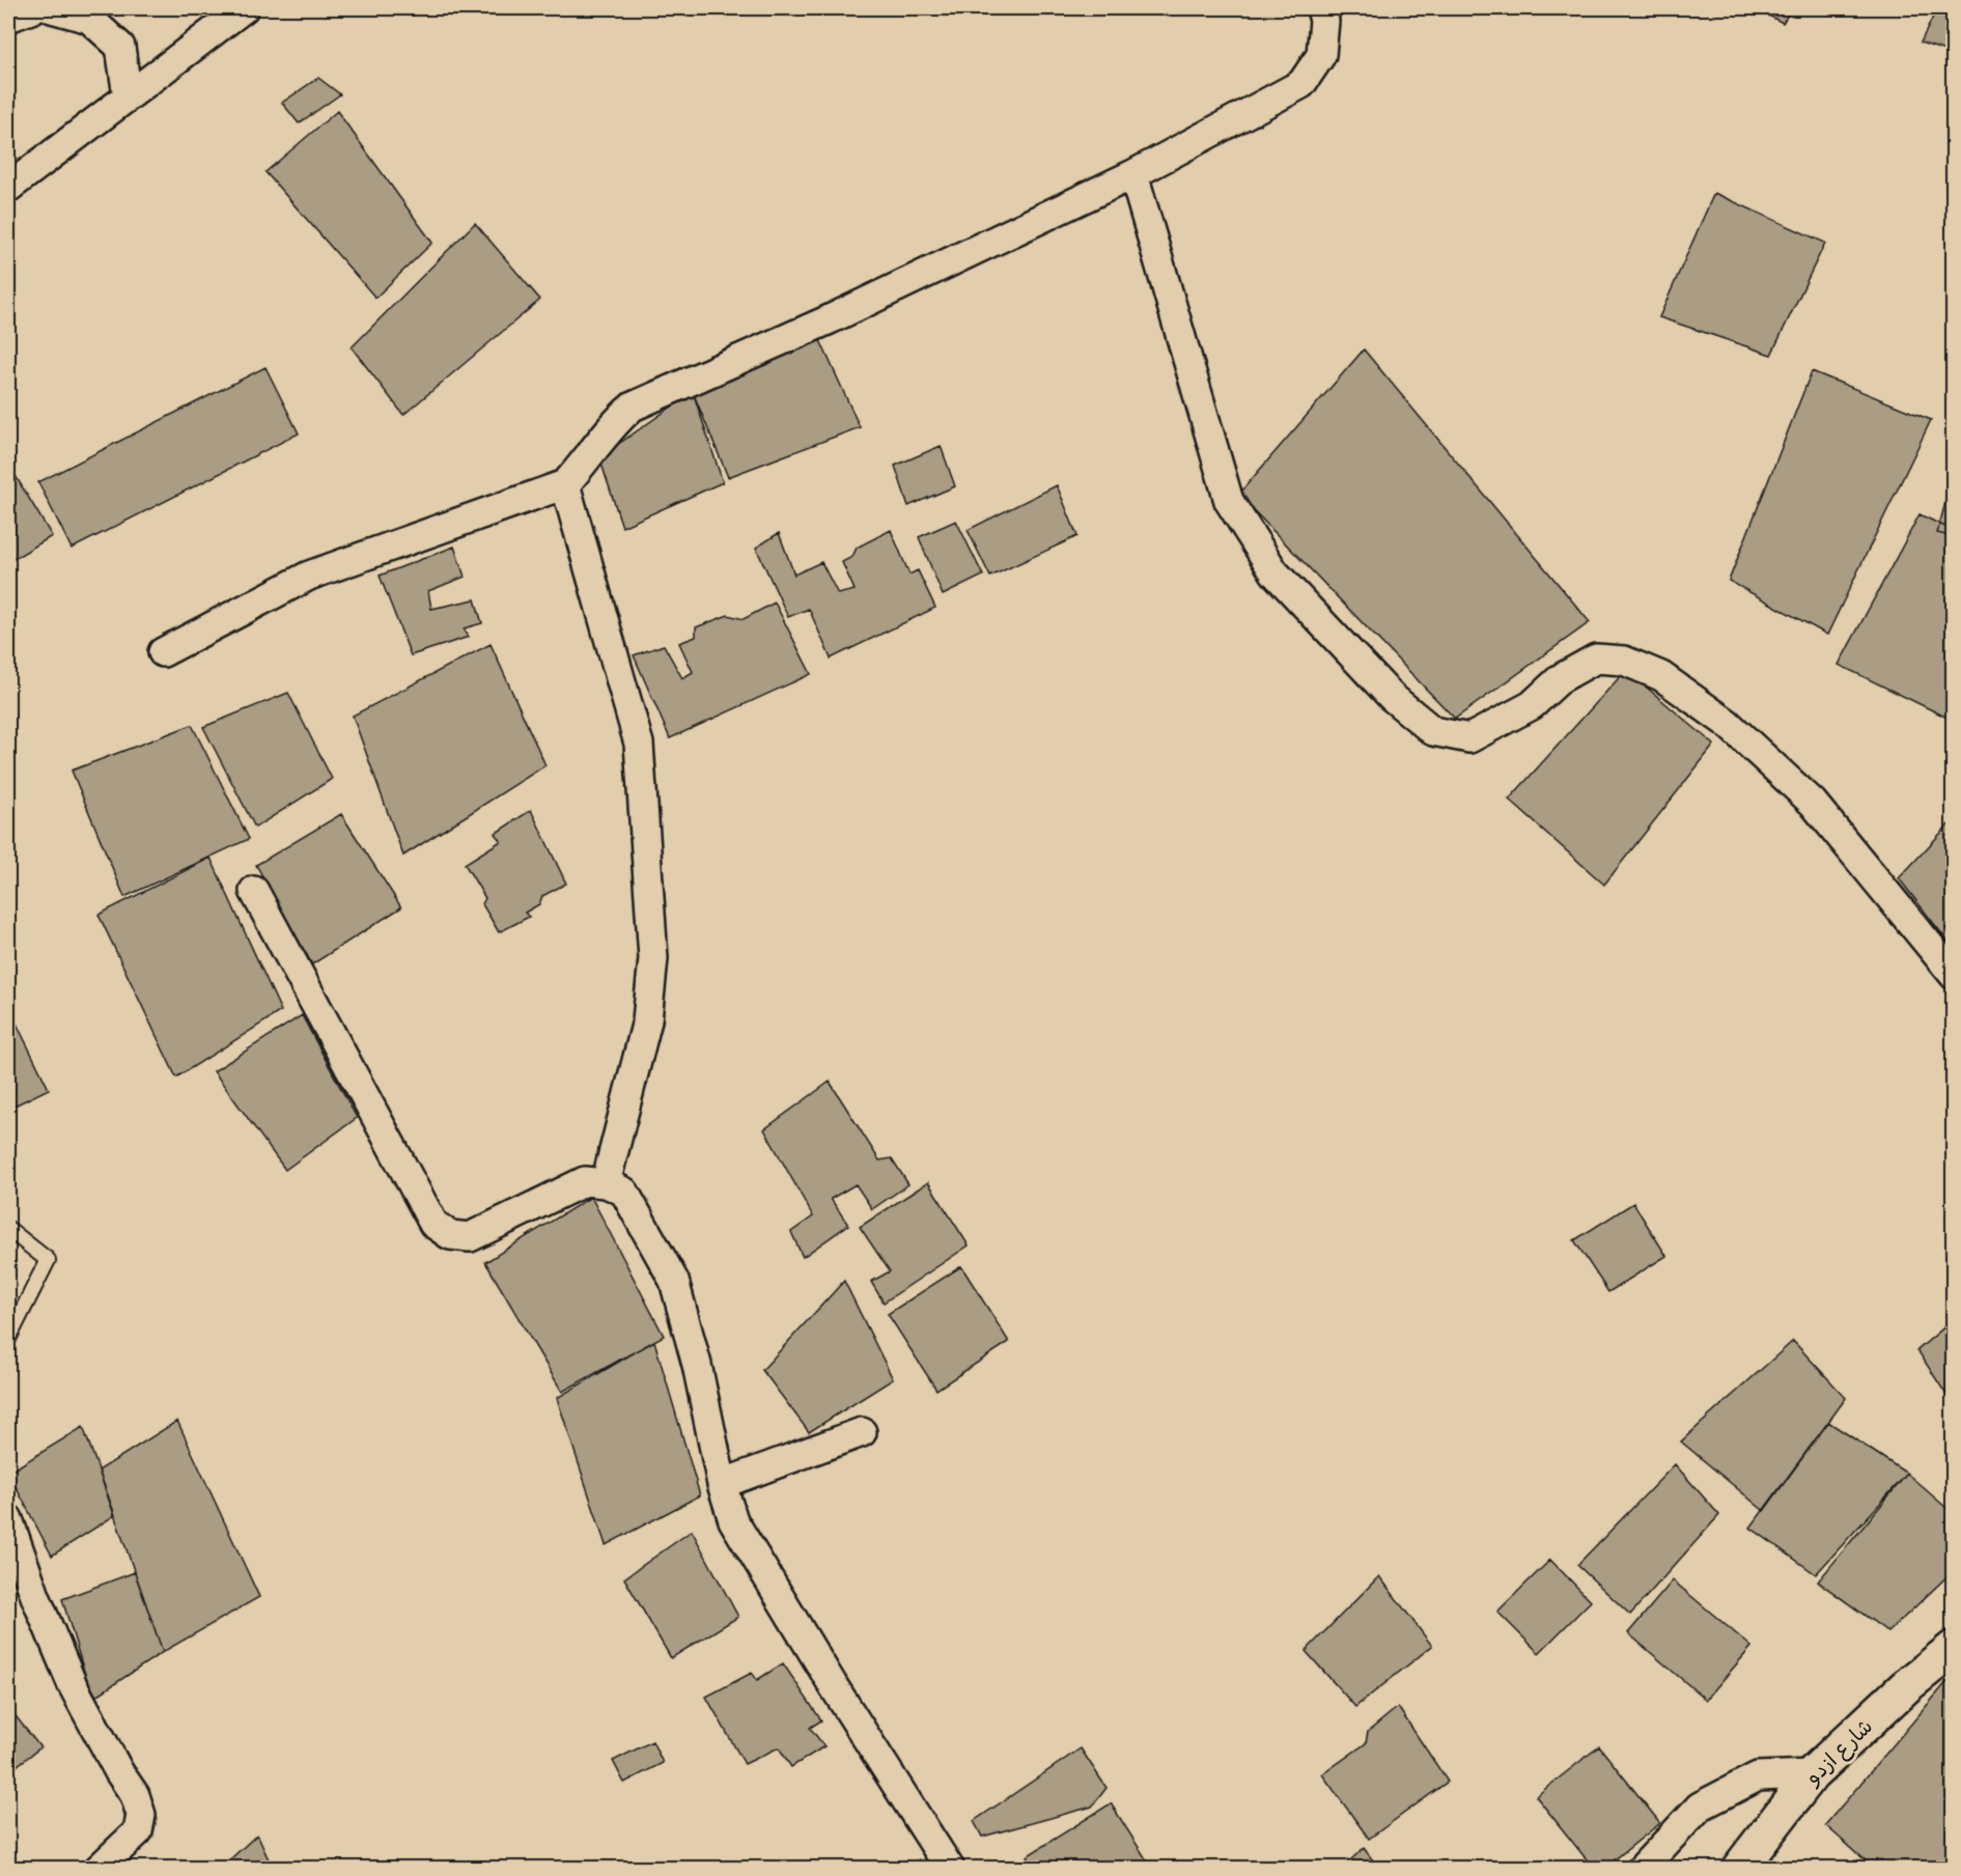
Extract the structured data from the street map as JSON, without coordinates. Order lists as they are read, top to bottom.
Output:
{
  "streets": {
    "main road": ["شارع ازدو"]
  }
}
